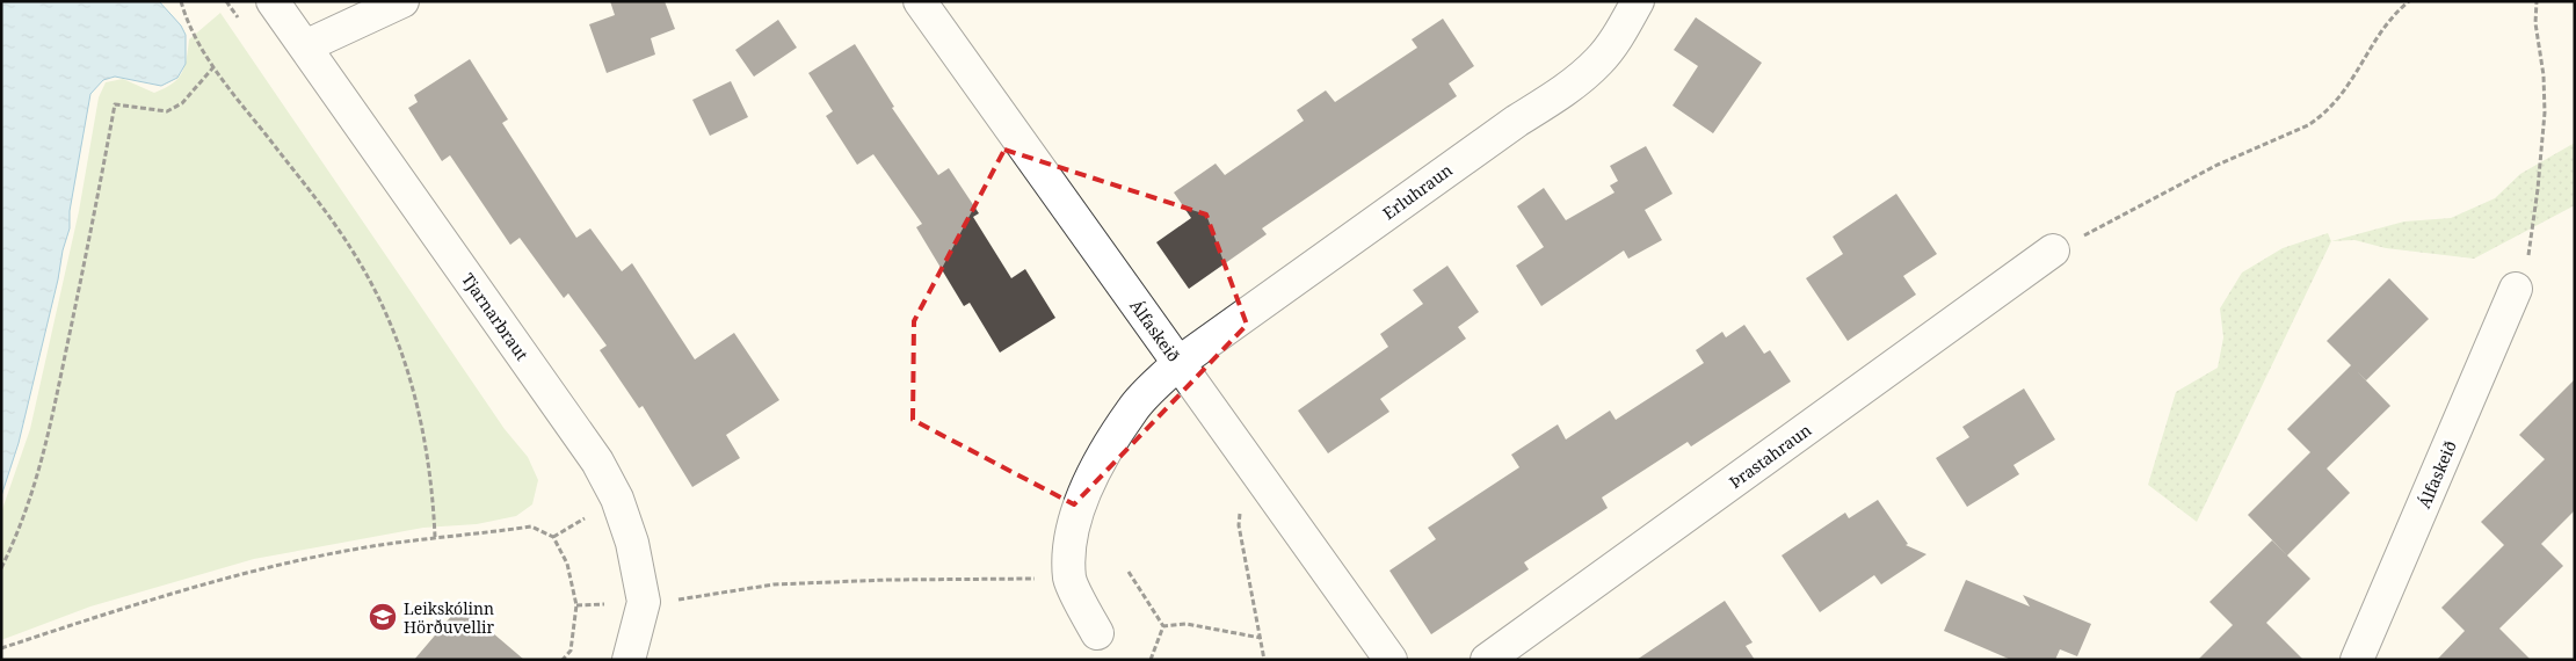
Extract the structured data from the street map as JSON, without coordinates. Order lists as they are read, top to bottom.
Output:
{
  "streets": {
    "street": [
      "Erluhraun",
      "Tjarnarbraut",
      "Álfaskeið",
      "Þrastahraun"
    ]
  },
  "crossings": [
    ["Erluhraun", "Álfaskeið"]
  ],
  "places": {
    "school or university": ["Leikskólinn Hörðuvellir"]
  }
}
